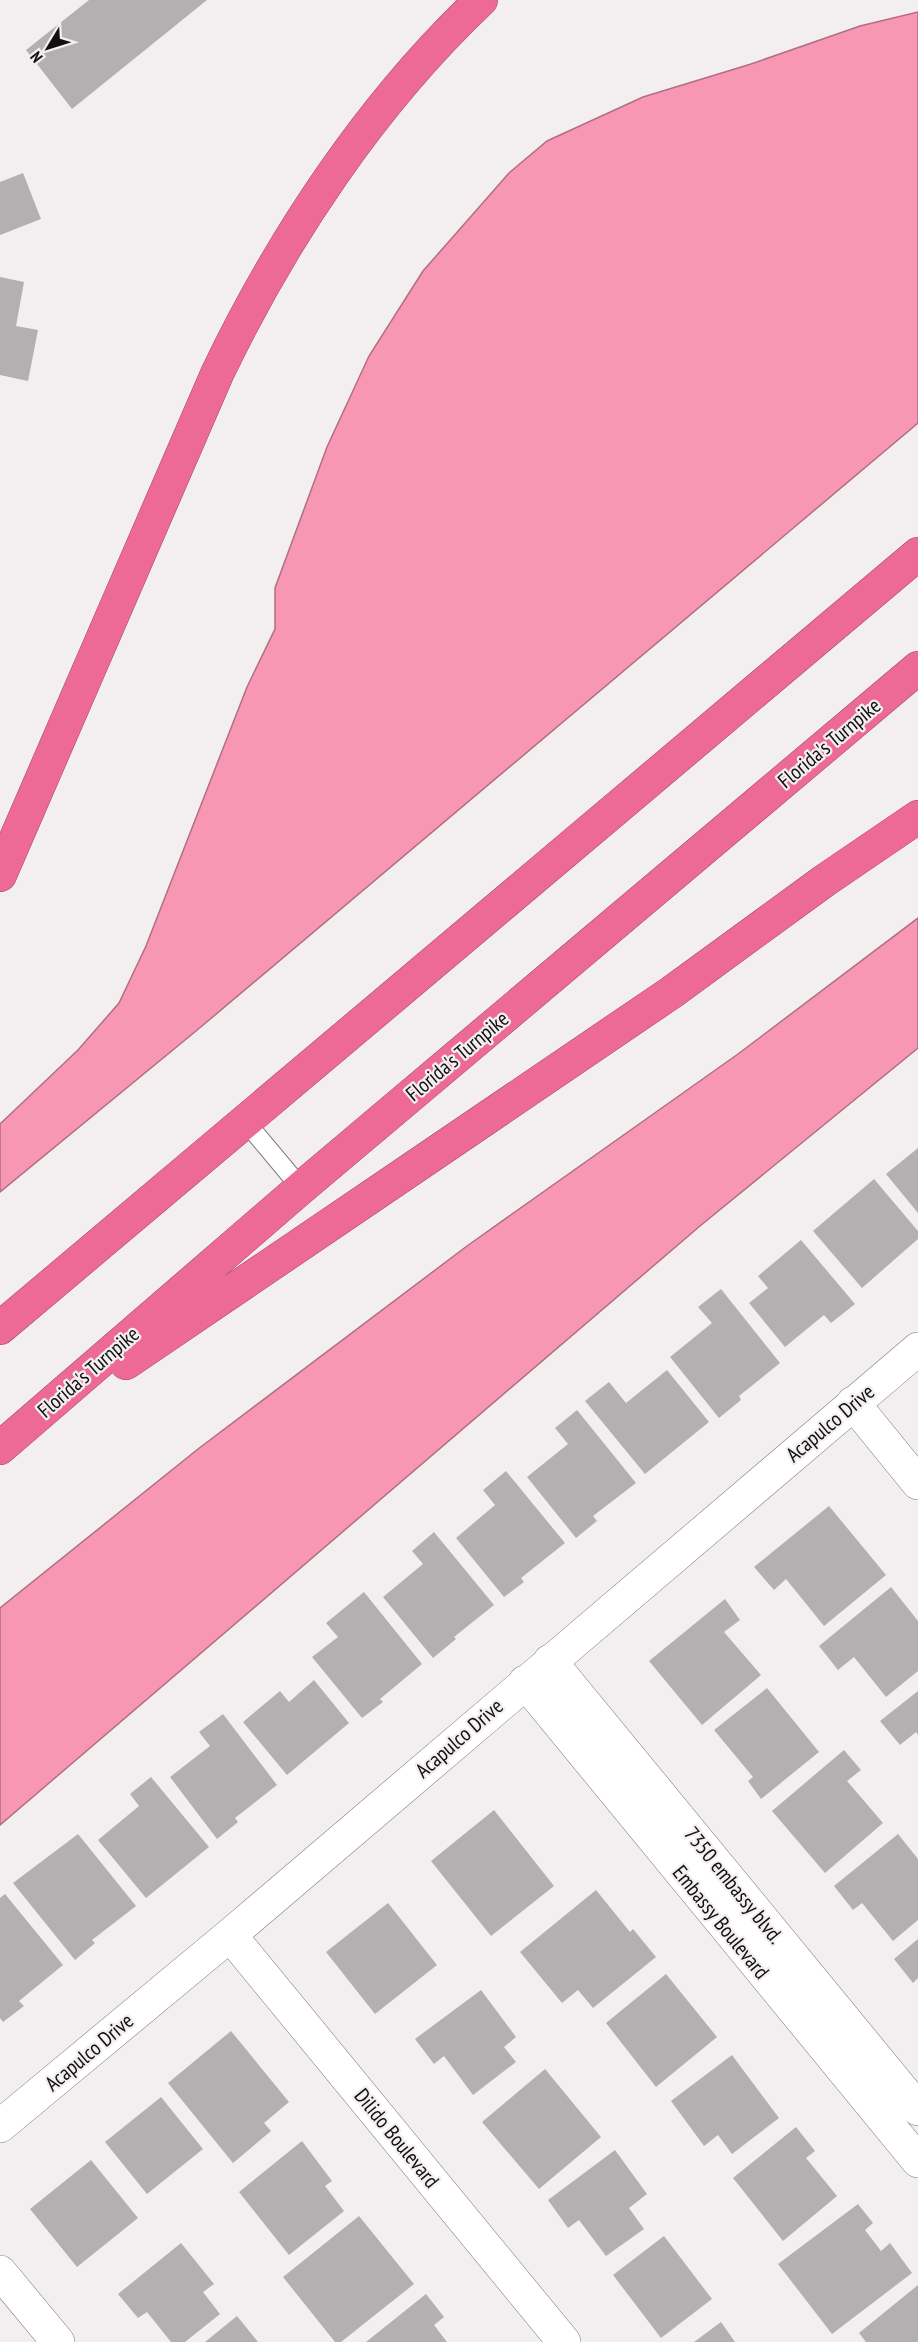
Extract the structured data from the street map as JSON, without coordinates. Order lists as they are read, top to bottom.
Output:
{
  "streets": {
    "highway": ["Florida's Turnpike"],
    "street": [
      "Acapulco Drive",
      "7350 embassy blvd.",
      "Embassy Boulevard",
      "Dilido Boulevard"
    ]
  },
  "crossings": [
    ["Acapulco Drive", "7350 embassy blvd."],
    ["Acapulco Drive", "Embassy Boulevard"],
    ["Acapulco Drive", "Dilido Boulevard"]
  ],
  "north": "bottom left"
}
